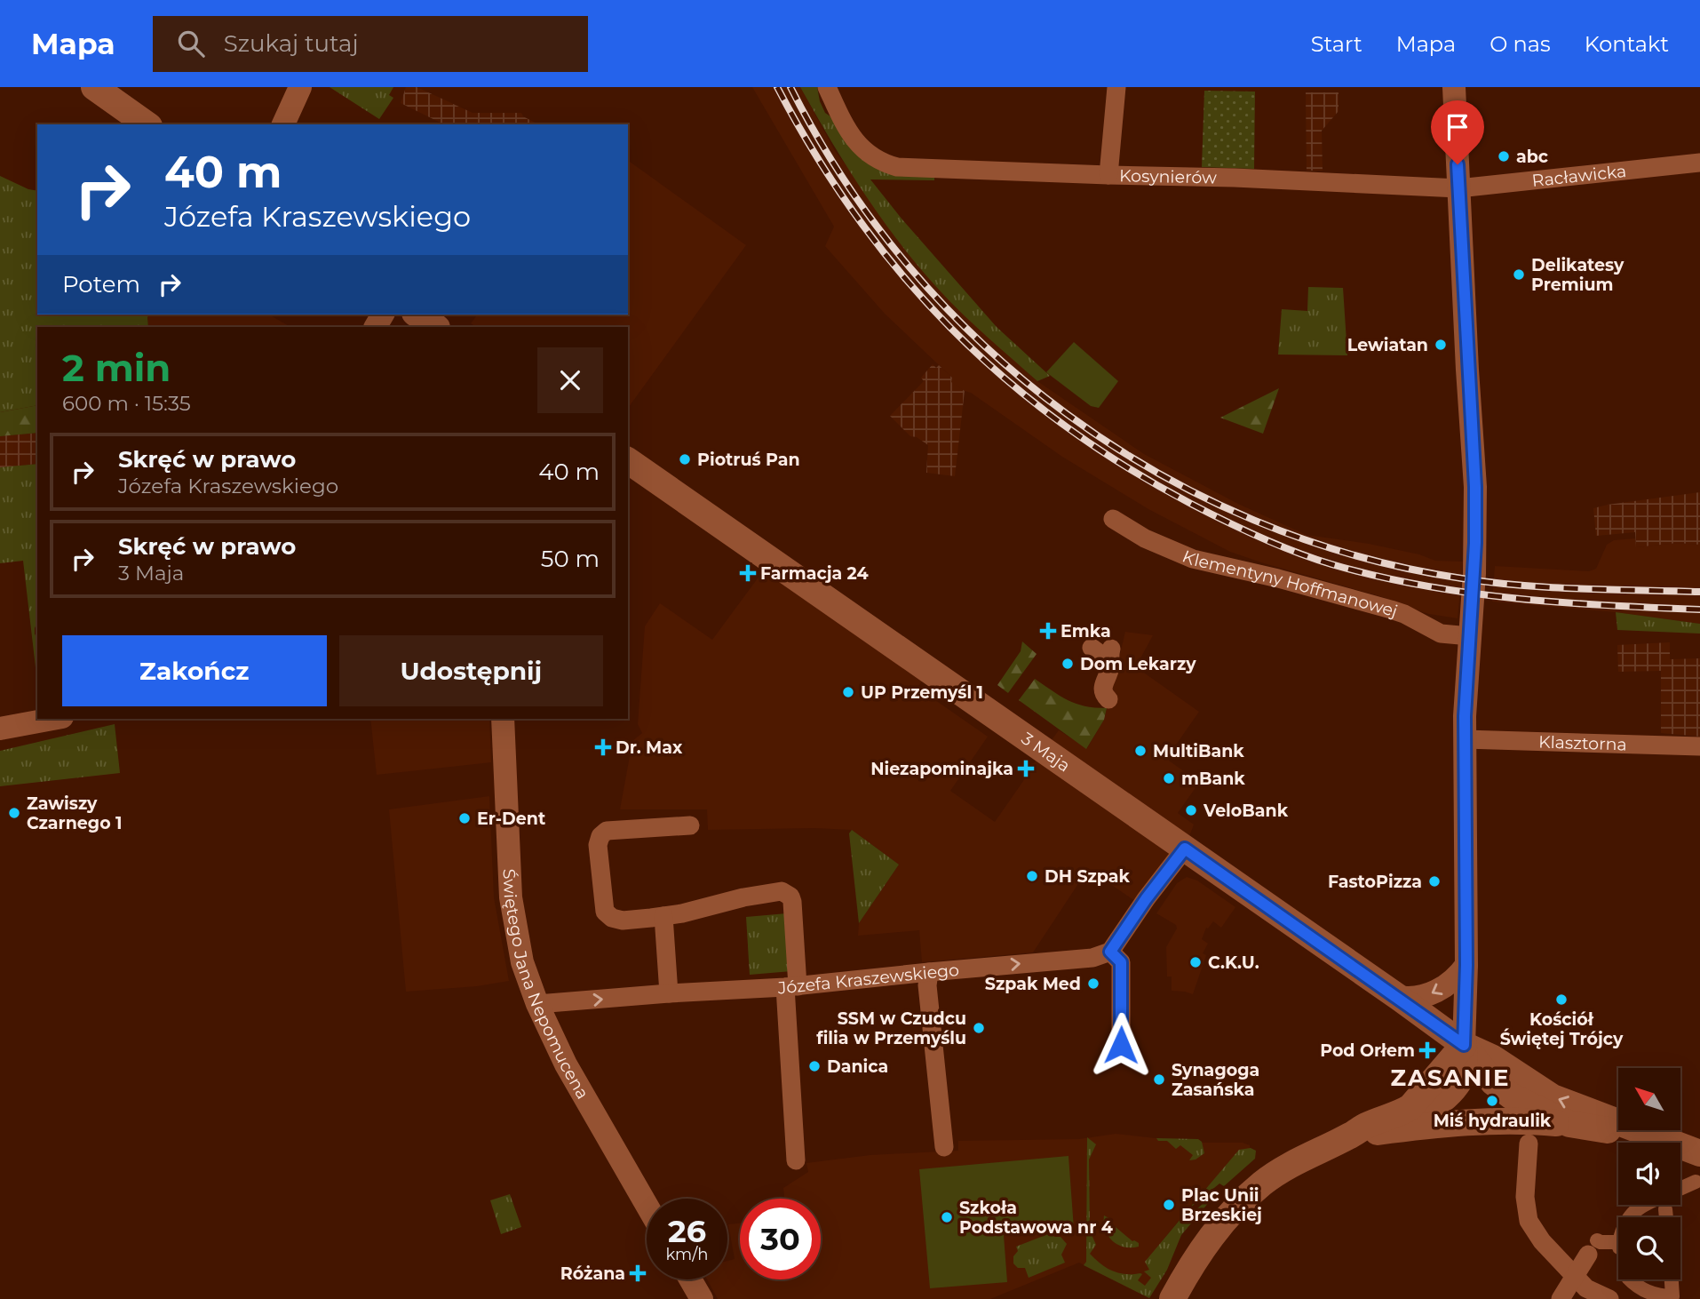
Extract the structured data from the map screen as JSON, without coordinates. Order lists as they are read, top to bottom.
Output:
{
  "streets": {
    "main road": ["3 Maja"],
    "street": [
      "Racławicka",
      "Kosynierów",
      "Klementyny Hoffmanowej",
      "Klasztorna",
      "Józefa Kraszewskiego",
      "Świętego Jana Nepomucena"
    ]
  },
  "crossings": [
    ["Racławicka", "Kosynierów"],
    ["Józefa Kraszewskiego", "Świętego Jana Nepomucena"]
  ],
  "one_way": ["Józefa Kraszewskiego"],
  "districts": ["ZASANIE"],
  "places": {
    "other": [
      "abc",
      "Delikatesy Premium",
      "Lewiatan",
      "Piotruś Pan",
      "Dom Lekarzy",
      "UP Przemyśl 1",
      "MultiBank",
      "mBank",
      "VeloBank",
      "Zawiszy Czarnego 1",
      "Er-Dent",
      "DH Szpak",
      "FastoPizza",
      "C.K.U.",
      "Szpak Med",
      "Kościół Świętej Trójcy",
      "SSM w Czudcu filia w Przemyślu",
      "Danica",
      "Synagoga Zasańska",
      "Miś hydraulik",
      "Plac Unii Brzeskiej",
      "Szkoła Podstawowa nr 4"
    ],
    "health": [
      "Farmacja 24",
      "Emka",
      "Dr. Max",
      "Niezapominajka",
      "Pod Orłem",
      "Różana"
    ]
  },
  "north": "top left",
  "page": {
    "header": "Mapa",
    "search": "Szukaj tutaj",
    "nav": [
      "Start",
      "Mapa",
      "O nas",
      "Kontakt"
    ],
    "turn": ["40 m", "Józefa Kraszewskiego"],
    "then": "Potem",
    "heading": ["2 min", "600 m · 15:35"],
    "list": [
      {
        "name": "Skręć w prawo",
        "note": "Józefa Kraszewskiego",
        "value": "40 m"
      },
      {
        "name": "Skręć w prawo",
        "note": "3 Maja",
        "value": "50 m"
      }
    ],
    "buttons": ["Zakończ", "Udostępnij"],
    "speed": "26 km/h",
    "limit": "30"
  }
}
